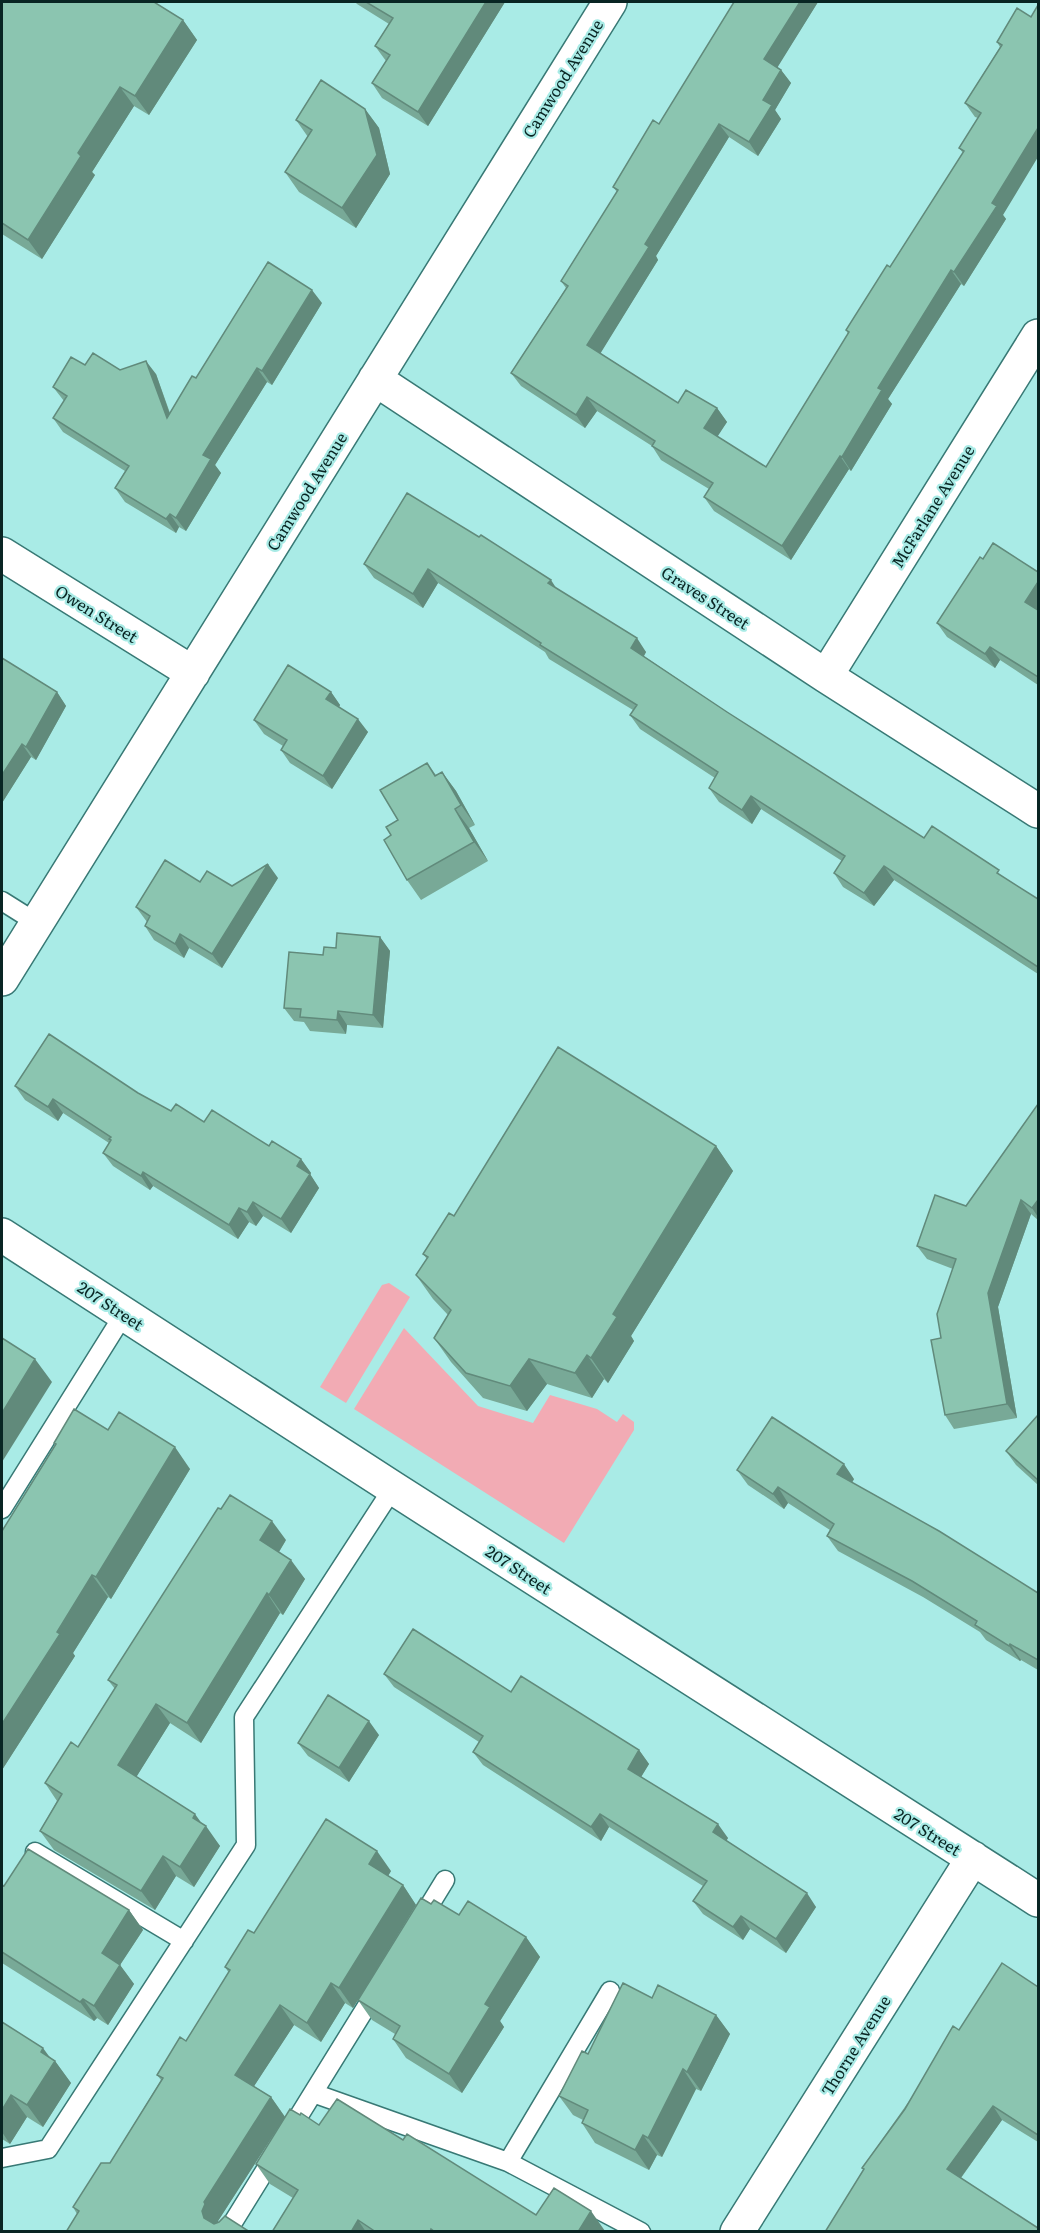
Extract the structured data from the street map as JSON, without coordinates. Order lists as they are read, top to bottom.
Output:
{
  "streets": {
    "street": [
      "Camwood Avenue",
      "McFarlane Avenue",
      "Graves Street",
      "Owen Street",
      "207 Street",
      "Thorne Avenue"
    ]
  },
  "crossings": [
    ["Camwood Avenue", "Graves Street"],
    ["Camwood Avenue", "Owen Street"],
    ["McFarlane Avenue", "Graves Street"],
    ["207 Street", "Thorne Avenue"]
  ]
}
